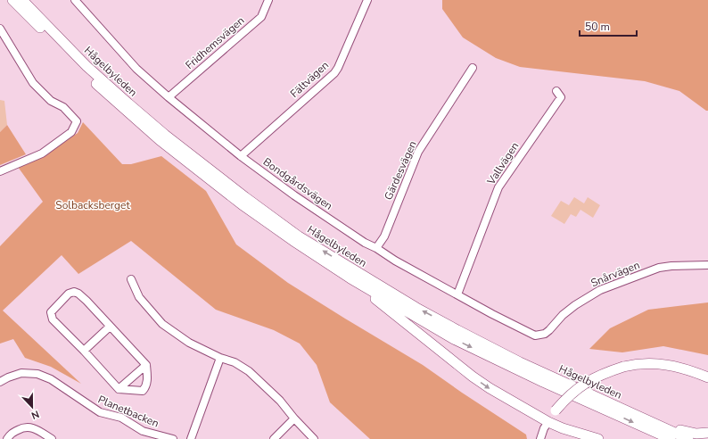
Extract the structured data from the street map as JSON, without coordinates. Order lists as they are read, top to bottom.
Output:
{
  "streets": {
    "main road": ["Hågelbyleden"],
    "street": [
      "Fridhemsvägen",
      "Fältvägen",
      "Vallvägen",
      "Gärdesvägen",
      "Bondgårdsvägen",
      "Snårvägen",
      "Planetbacken"
    ]
  },
  "crossings": [
    ["Fridhemsvägen", "Bondgårdsvägen"],
    ["Fältvägen", "Bondgårdsvägen"],
    ["Vallvägen", "Bondgårdsvägen"],
    ["Gärdesvägen", "Bondgårdsvägen"],
    ["Bondgårdsvägen", "Snårvägen"]
  ],
  "parks": ["Solbacksberget"],
  "scale_bar": "50 m",
  "north": "bottom"
}
